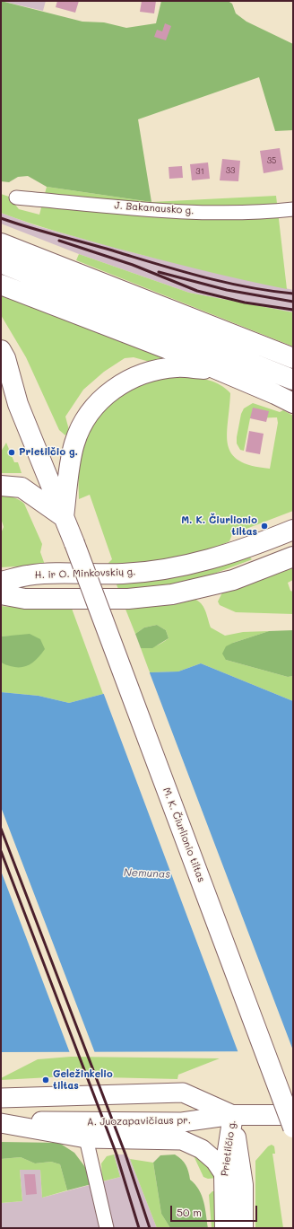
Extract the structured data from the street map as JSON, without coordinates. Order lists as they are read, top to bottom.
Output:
{
  "streets": {
    "main road": [
      "H. ir O. Minkovskių g.",
      "M. K. Čiurlionio tiltas",
      "A. Juozapavičiaus pr.",
      "Prietilčio g."
    ],
    "street": ["J. Bakanausko g."]
  },
  "crossings": [
    ["A. Juozapavičiaus pr.", "Prietilčio g."]
  ],
  "water": ["Nemunas"],
  "places": ["Prietilčio g.", "M. K. Čiurlionio tiltas", "Geležinkelio tiltas"],
  "house_numbers": ["35", "33", "31"],
  "scale_bar": "50 m"
}
